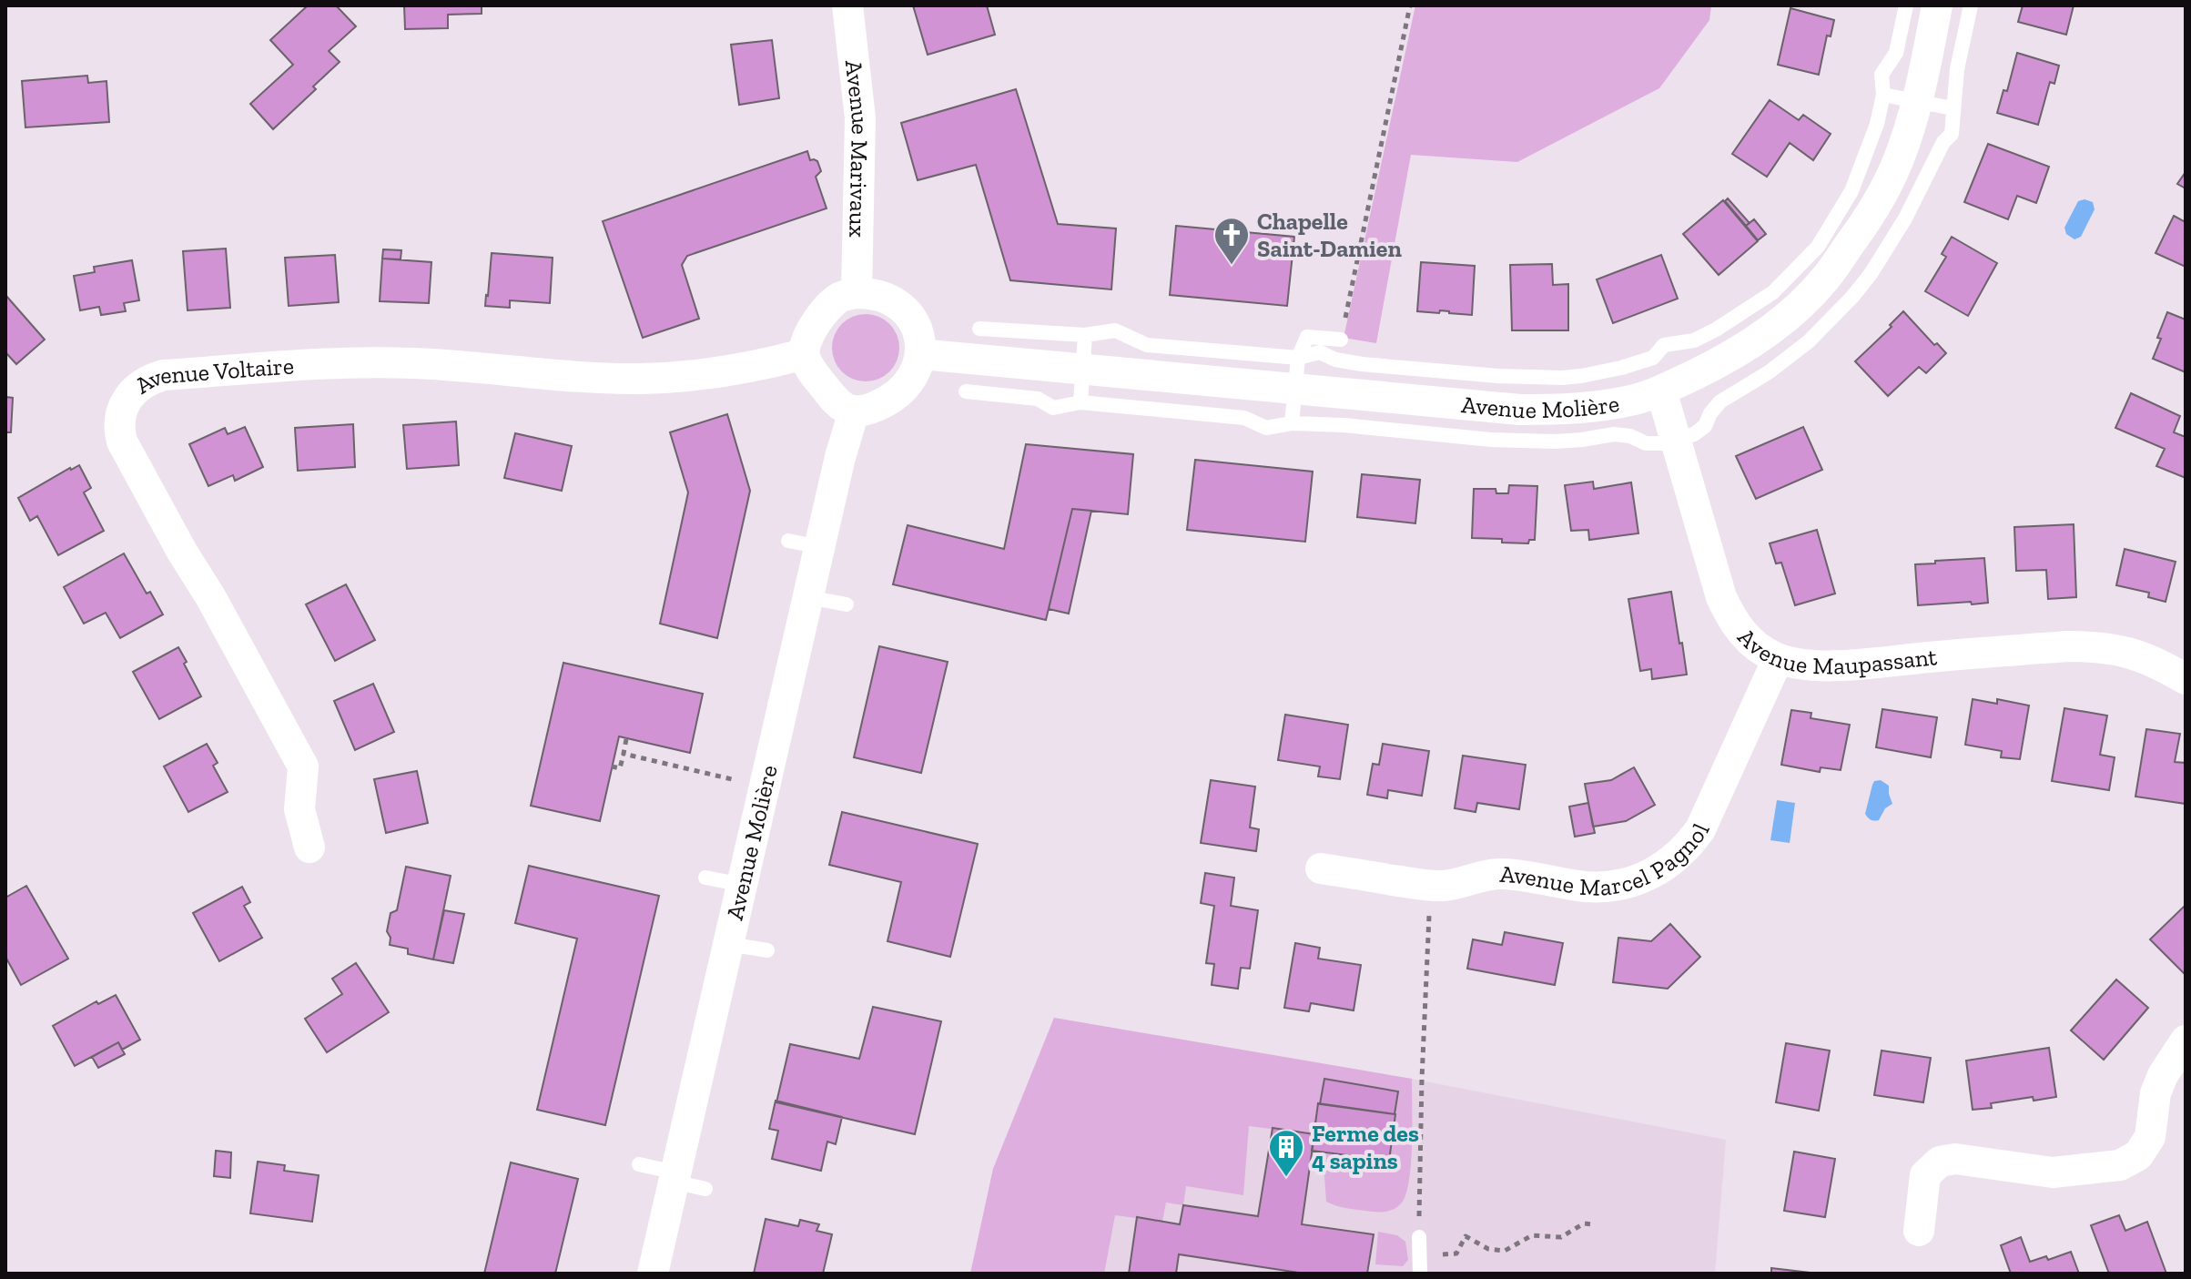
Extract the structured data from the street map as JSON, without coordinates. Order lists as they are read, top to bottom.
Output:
{
  "streets": {
    "street": [
      "Avenue Marivaux",
      "Avenue Voltaire",
      "Avenue Molière",
      "Avenue Maupassant",
      "Avenue Marcel Pagnol"
    ]
  },
  "crossings": [
    ["Avenue Marivaux", "Avenue Voltaire"],
    ["Avenue Marivaux", "Avenue Molière"],
    ["Avenue Voltaire", "Avenue Molière"],
    ["Avenue Molière", "Avenue Maupassant"],
    ["Avenue Maupassant", "Avenue Marcel Pagnol"]
  ],
  "places": {
    "church": ["Chapelle Saint-Damien"],
    "building": ["Ferme des 4 sapins"]
  }
}
